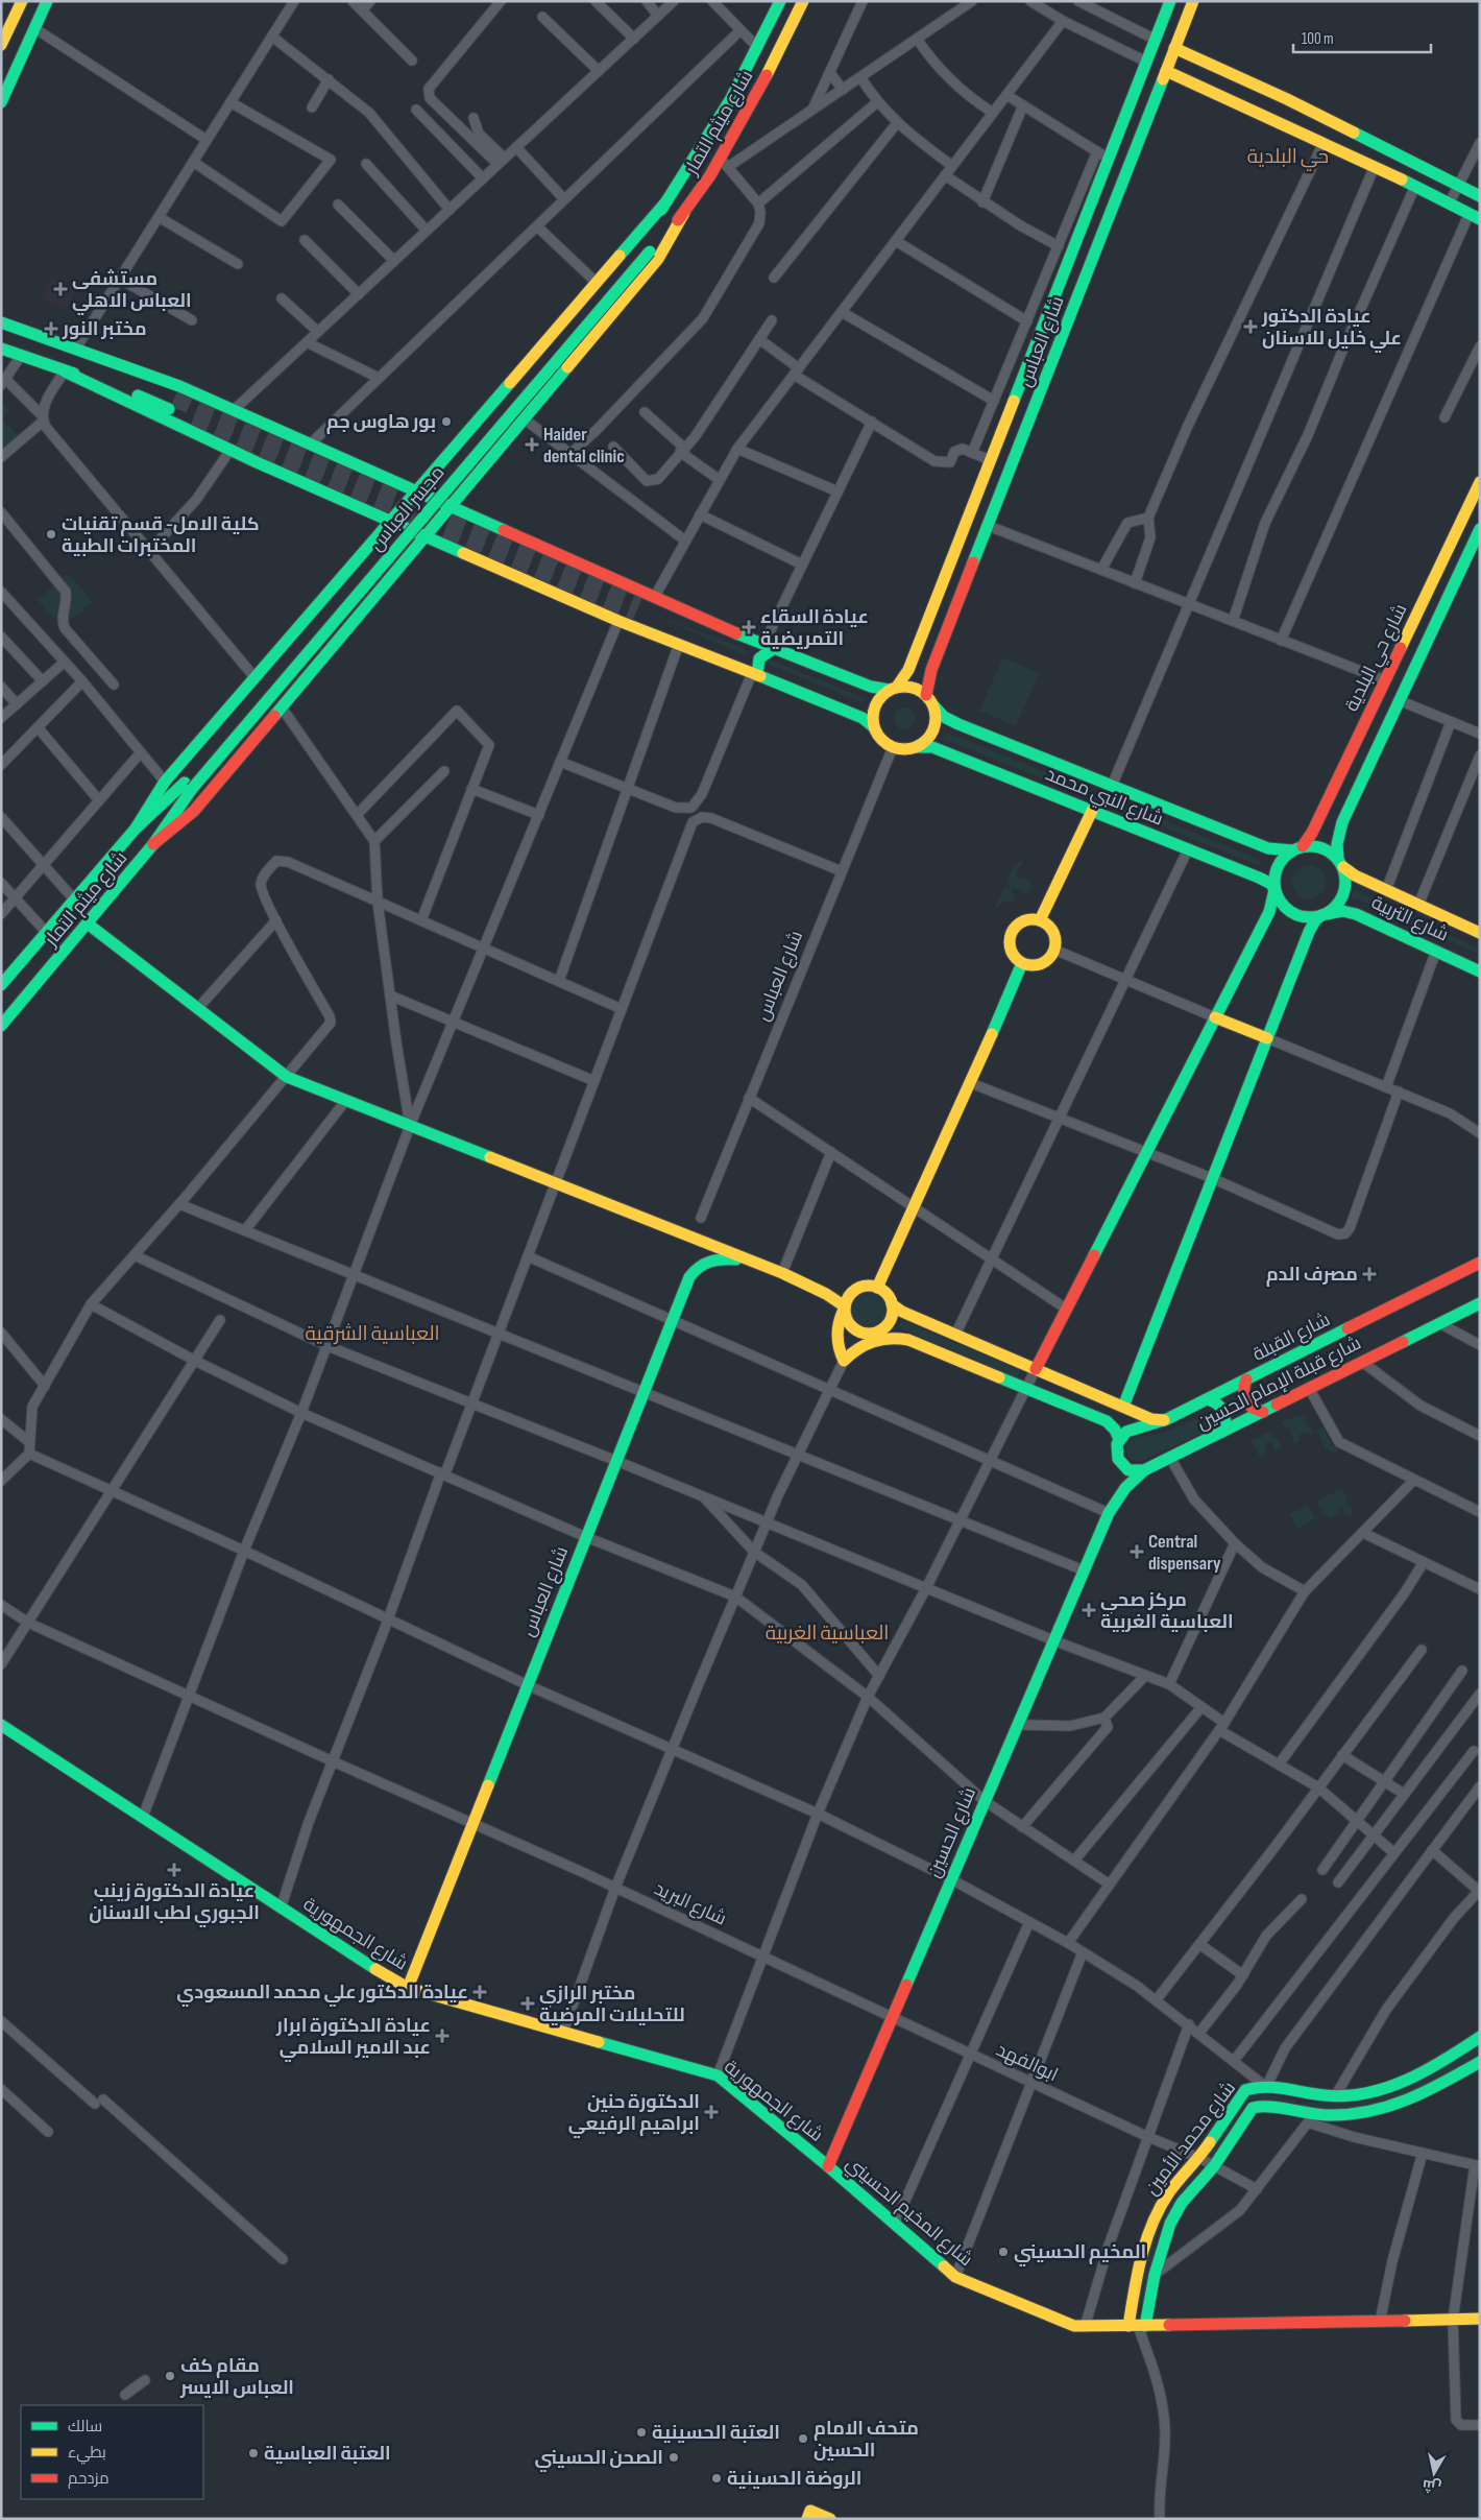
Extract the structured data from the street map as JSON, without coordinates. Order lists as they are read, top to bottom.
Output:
{
  "streets": {
    "main road": [
      "شارع ميثم التمار",
      "شارع العباس",
      "مجسر العباس",
      "شارع حي البلدية",
      "شارع النبي محمد",
      "شارع التربية",
      "شارع القبلة",
      "شارع قبلة الإمام الحسين",
      "شارع الحسين",
      "شارع الجمهورية",
      "شارع محمد الأمين",
      "شارع المخيم الحسيني"
    ],
    "street": ["شارع البريد", "ابوالفهد"]
  },
  "crossings": [
    ["شارع ميثم التمار", "مجسر العباس"],
    ["شارع العباس", "شارع النبي محمد"],
    ["شارع العباس", "شارع البريد"],
    ["شارع العباس", "شارع الجمهورية"],
    ["شارع حي البلدية", "شارع النبي محمد"],
    ["شارع حي البلدية", "شارع التربية"],
    ["شارع النبي محمد", "شارع التربية"],
    ["شارع قبلة الإمام الحسين", "شارع الحسين"],
    ["شارع الحسين", "شارع البريد"],
    ["شارع الحسين", "شارع الجمهورية"],
    ["شارع الحسين", "ابوالفهد"],
    ["شارع الحسين", "شارع المخيم الحسيني"],
    ["شارع البريد", "ابوالفهد"],
    ["شارع الجمهورية", "شارع المخيم الحسيني"],
    ["ابوالفهد", "شارع محمد الأمين"],
    ["شارع محمد الأمين", "شارع المخيم الحسيني"]
  ],
  "districts": ["حي البلدية", "العباسية الشرقية", "العباسية الغربية"],
  "places": {
    "health": [
      "مستشفى العباس الاهلي",
      "عيادة الدكتور علي خليل للاسنان",
      "مختبر النور",
      "Haider dental clinic",
      "عيادة السقاء التمريضية",
      "مصرف الدم",
      "Central dispensary",
      "مركز صحي العباسية الغربية",
      "عيادة الدكتورة زينب الجبوري لطب الاسنان",
      "عيادة الدكتور علي محمد المسعودي",
      "مختبر الرازي للتحليلات المرضية",
      "عيادة الدكتورة ابرار عبد الامير السلامي",
      "الدكتورة حنين ابراهيم الرفيعي"
    ],
    "other": [
      "بور هاوس جم",
      "كلية الامل- قسم تقنيات المختبرات الطبية",
      "المخيم الحسيني",
      "مقام كف العباس الايسر",
      "العتبة الحسينية",
      "متحف الامام الحسين",
      "العتبة العباسية",
      "الصحن الحسيني",
      "الروضة الحسينية"
    ]
  },
  "legend": ["سالك", "بطيء", "مزدحم"],
  "scale_bar": "100 m",
  "north": "bottom"
}
